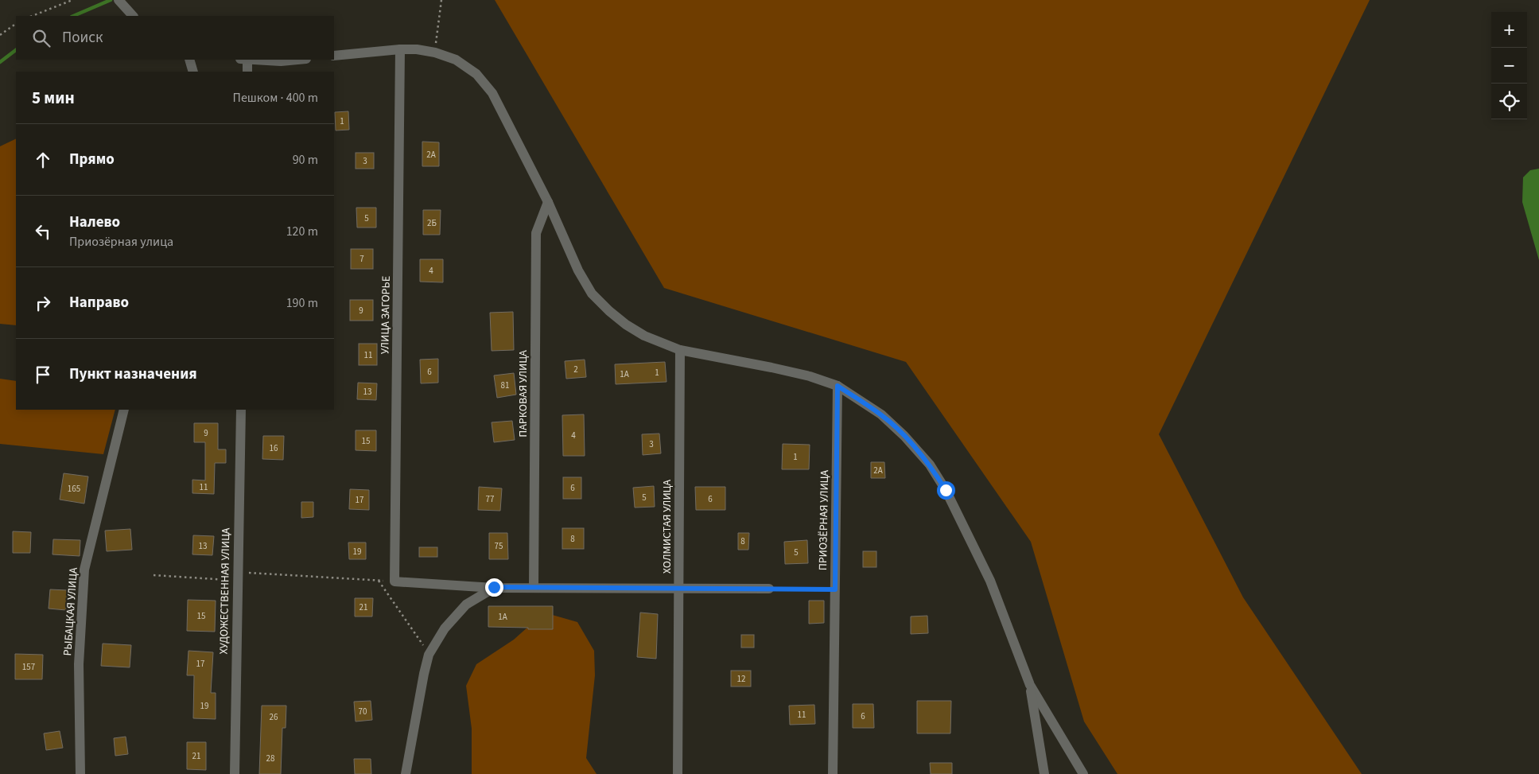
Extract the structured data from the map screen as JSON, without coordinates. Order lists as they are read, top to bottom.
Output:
{
  "streets": {
    "street": [
      "УЛИЦА ЗАГОРЬЕ",
      "ПАРКОВАЯ УЛИЦА",
      "ПРИОЗЁРНАЯ УЛИЦА",
      "ХОЛМИСТАЯ УЛИЦА",
      "ХУДОЖЕСТВЕННАЯ УЛИЦА",
      "РЫБАЦКАЯ УЛИЦА"
    ]
  },
  "house_numbers": [
    "1",
    "2А",
    "3",
    "5",
    "2Б",
    "7",
    "4",
    "9",
    "11",
    "2",
    "6",
    "1",
    "1А",
    "81",
    "13",
    "9",
    "4",
    "15",
    "3",
    "16",
    "1",
    "2А",
    "11",
    "6",
    "165",
    "5",
    "77",
    "6",
    "17",
    "8",
    "8",
    "13",
    "75",
    "19",
    "5",
    "21",
    "15",
    "1А",
    "17",
    "157",
    "12",
    "19",
    "70",
    "11",
    "6",
    "26",
    "21",
    "28"
  ],
  "page": {
    "map_buttons": ["+", "−"],
    "search": "Поиск",
    "heading": ["5 мин", "Пешком · 400 m"],
    "list": [
      ["Прямо", "90 m"],
      ["Налево", "Приозёрная улица", "120 m"],
      ["Направо", "190 m"],
      "Пункт назначения"
    ]
  }
}
